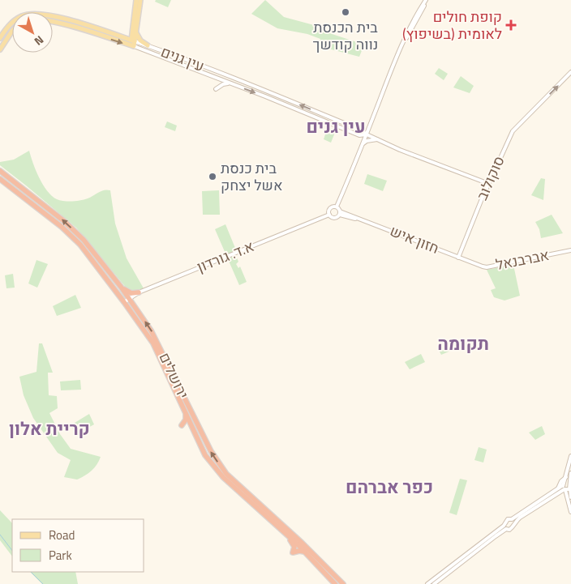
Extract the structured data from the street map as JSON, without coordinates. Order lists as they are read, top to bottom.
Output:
{
  "streets": {
    "highway": ["ירושלים"],
    "main road": ["עין גנים"],
    "street": [
      "סוקולוב",
      "חזון איש",
      "א.ד. גורדון",
      "אברבנאל"
    ]
  },
  "crossings": [
    ["עין גנים", "סוקולוב"],
    ["סוקולוב", "חזון איש"],
    ["סוקולוב", "אברבנאל"],
    ["חזון איש", "א.ד. גורדון"],
    ["חזון איש", "אברבנאל"],
    ["א.ד. גורדון", "ירושלים"]
  ],
  "one_way": ["סוקולוב"],
  "districts": [
    "עין גנים",
    "תקומה",
    "קריית אלון",
    "כפר אברהם"
  ],
  "places": {
    "other": ["בית הכנסת נווה קודשך", "בית כנסת אשל יצחק"],
    "health": ["קופת חולים לאומית (בשיפוץ)"]
  },
  "legend": ["Road", "Park"],
  "north": "bottom right"
}
